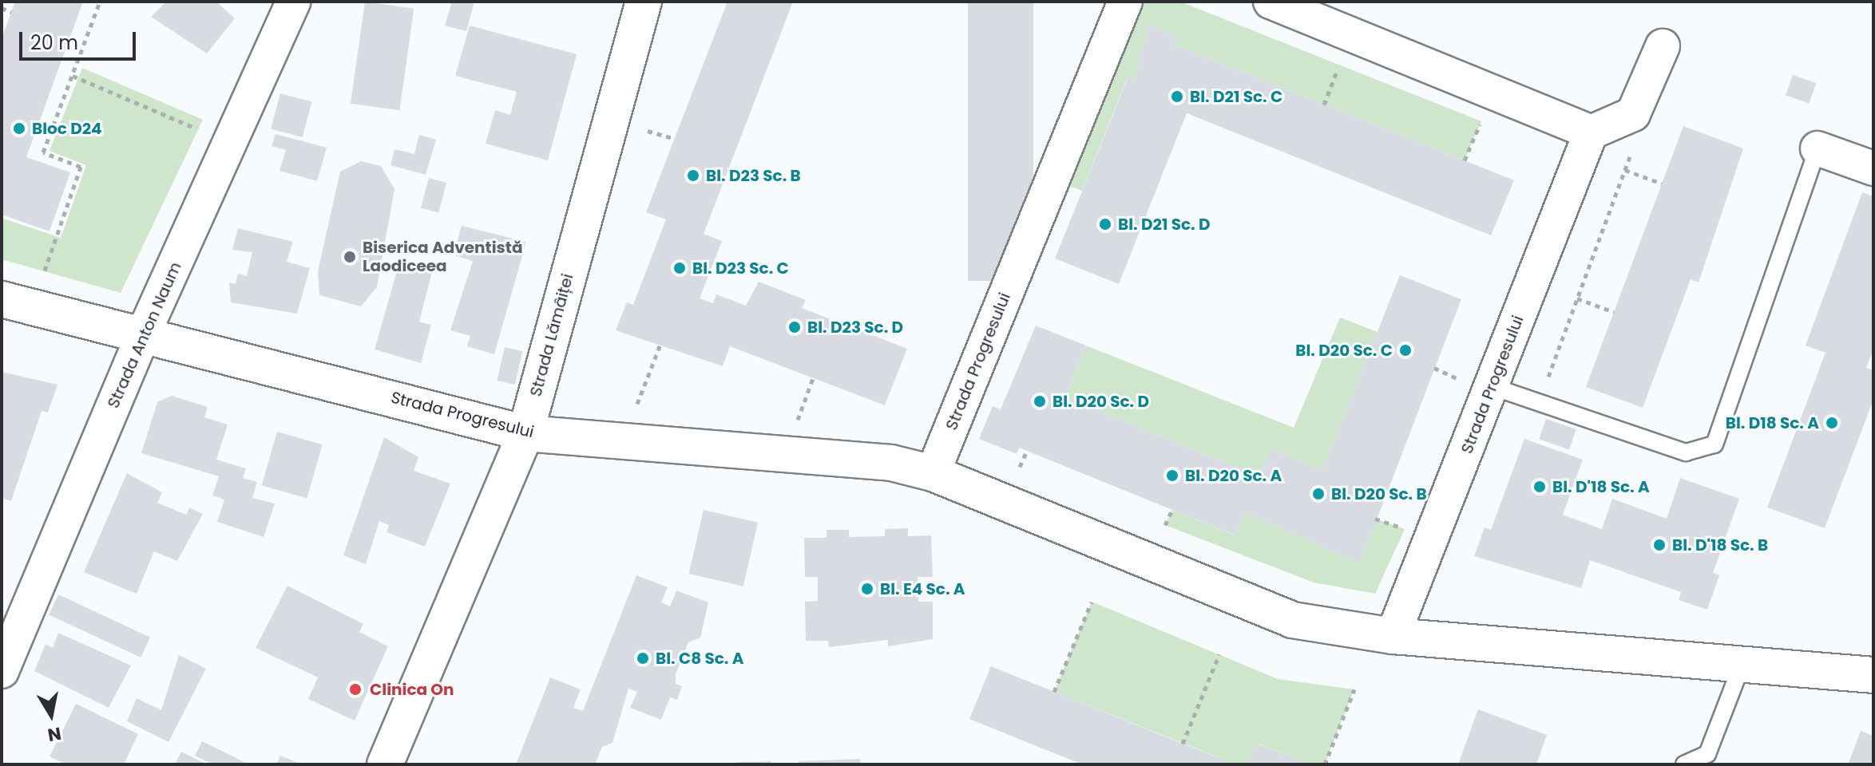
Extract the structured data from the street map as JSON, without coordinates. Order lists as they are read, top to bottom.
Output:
{
  "streets": {
    "street": ["Strada Anton Naum", "Strada Lămâiței", "Strada Progresului"]
  },
  "crossings": [
    ["Strada Anton Naum", "Strada Progresului"],
    ["Strada Lămâiței", "Strada Progresului"]
  ],
  "places": [
    "Bl. D21 Sc. C",
    "Bloc D24",
    "Bl. D23 Sc. B",
    "Bl. D21 Sc. D",
    "Biserica Adventistă Laodiceea",
    "Bl. D23 Sc. C",
    "Bl. D23 Sc. D",
    "Bl. D20 Sc. C",
    "Bl. D20 Sc. D",
    "Bl. D18 Sc. A",
    "Bl. D20 Sc. A",
    "Bl. D'18 Sc. A",
    "Bl. D20 Sc. B",
    "Bl. D'18 Sc. B",
    "Bl. E4 Sc. A",
    "Bl. C8 Sc. A",
    "Clinica On"
  ],
  "scale_bar": "20 m",
  "north": "bottom"
}
